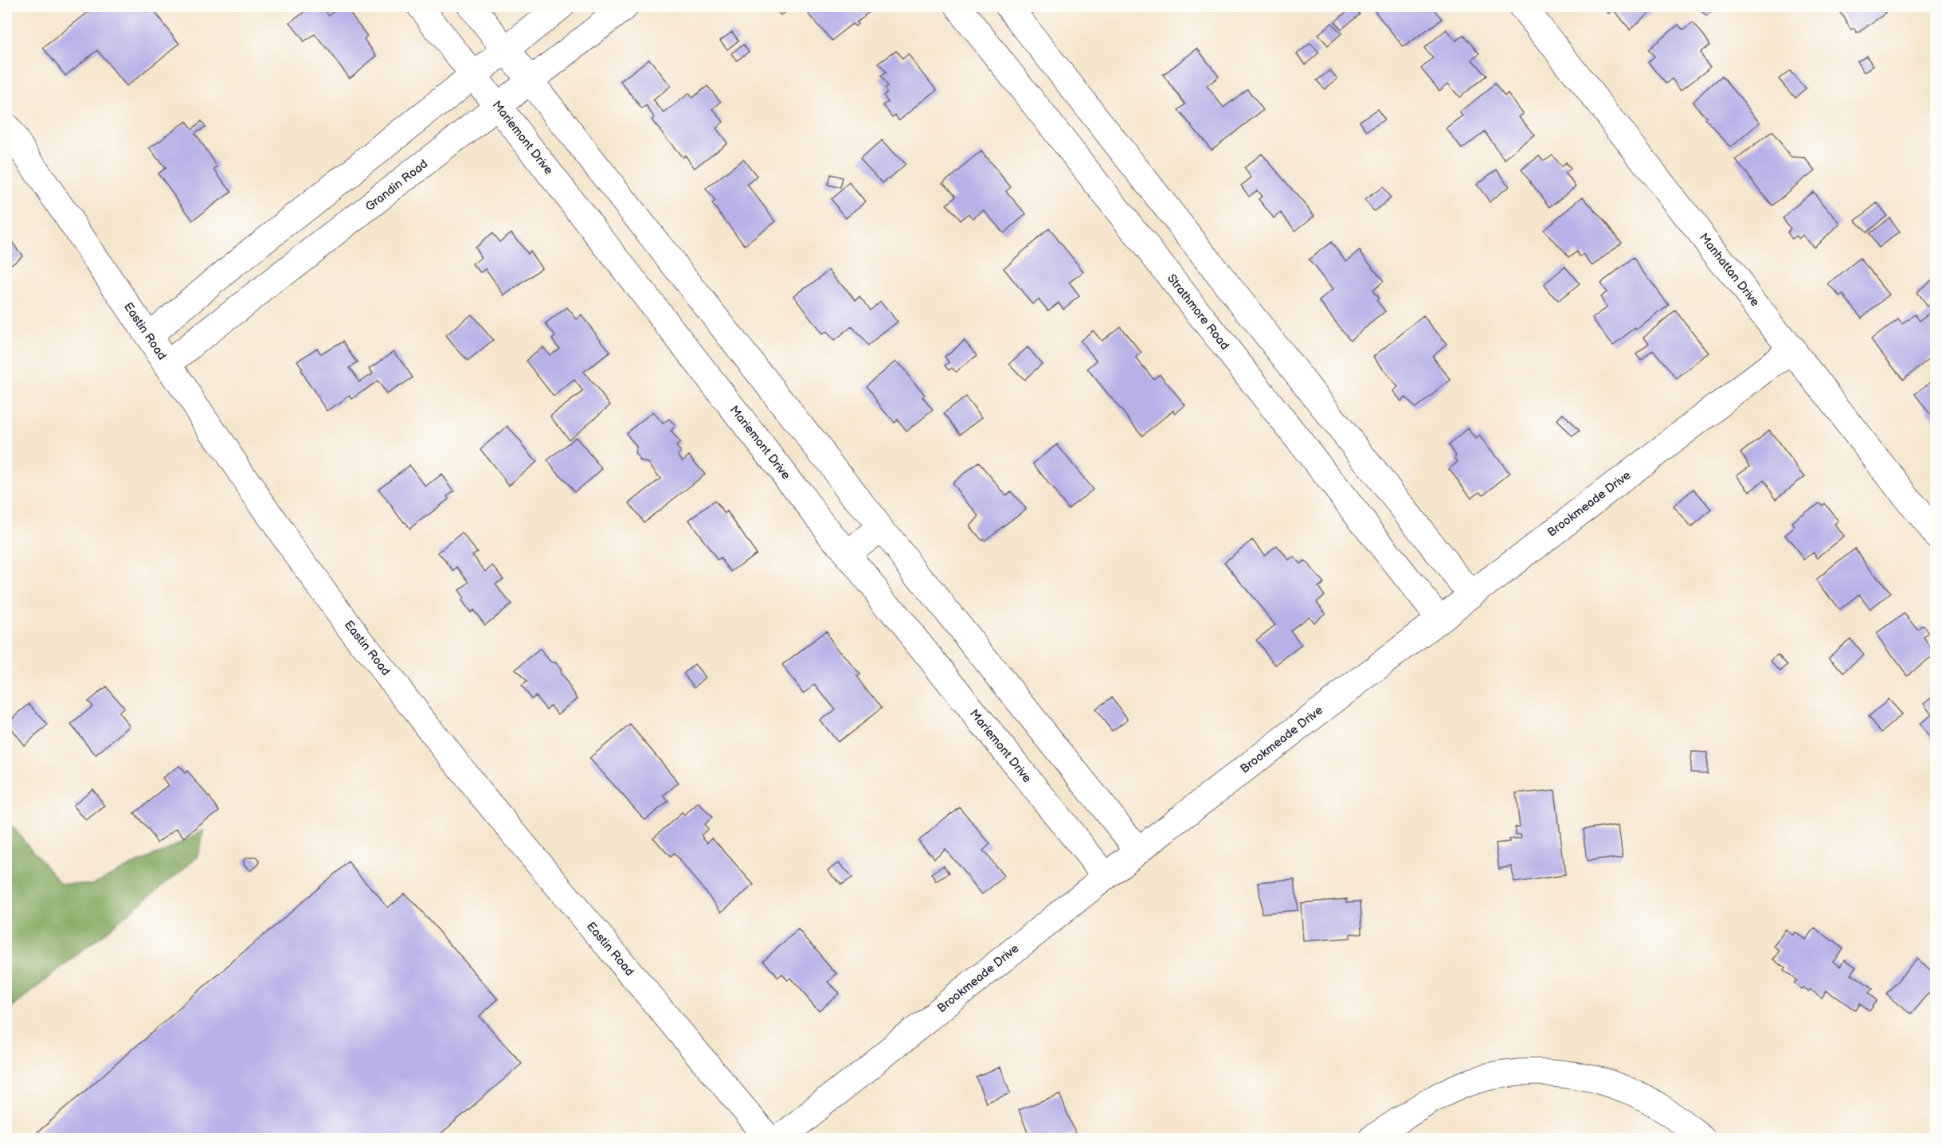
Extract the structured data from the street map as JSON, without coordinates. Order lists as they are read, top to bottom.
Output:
{
  "streets": {
    "street": [
      "Mariemont Drive",
      "Grandin Road",
      "Manhattan Drive",
      "Strathmore Road",
      "Eastin Road",
      "Brookmeade Drive"
    ]
  },
  "crossings": [
    ["Mariemont Drive", "Grandin Road"],
    ["Mariemont Drive", "Brookmeade Drive"],
    ["Grandin Road", "Eastin Road"],
    ["Manhattan Drive", "Brookmeade Drive"],
    ["Strathmore Road", "Brookmeade Drive"]
  ]
}
